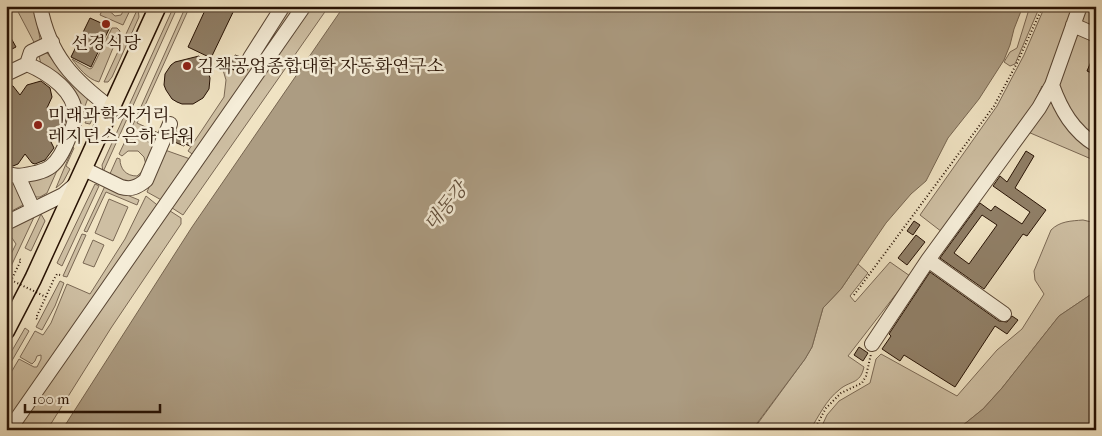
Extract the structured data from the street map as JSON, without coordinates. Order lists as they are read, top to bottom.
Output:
{
  "water": ["대동강"],
  "places": ["선경식당", "김책공업종합대학 자동화연구소", "미래과학자거리 레지던스 은하 타워"],
  "scale_bar": "100 m"
}
